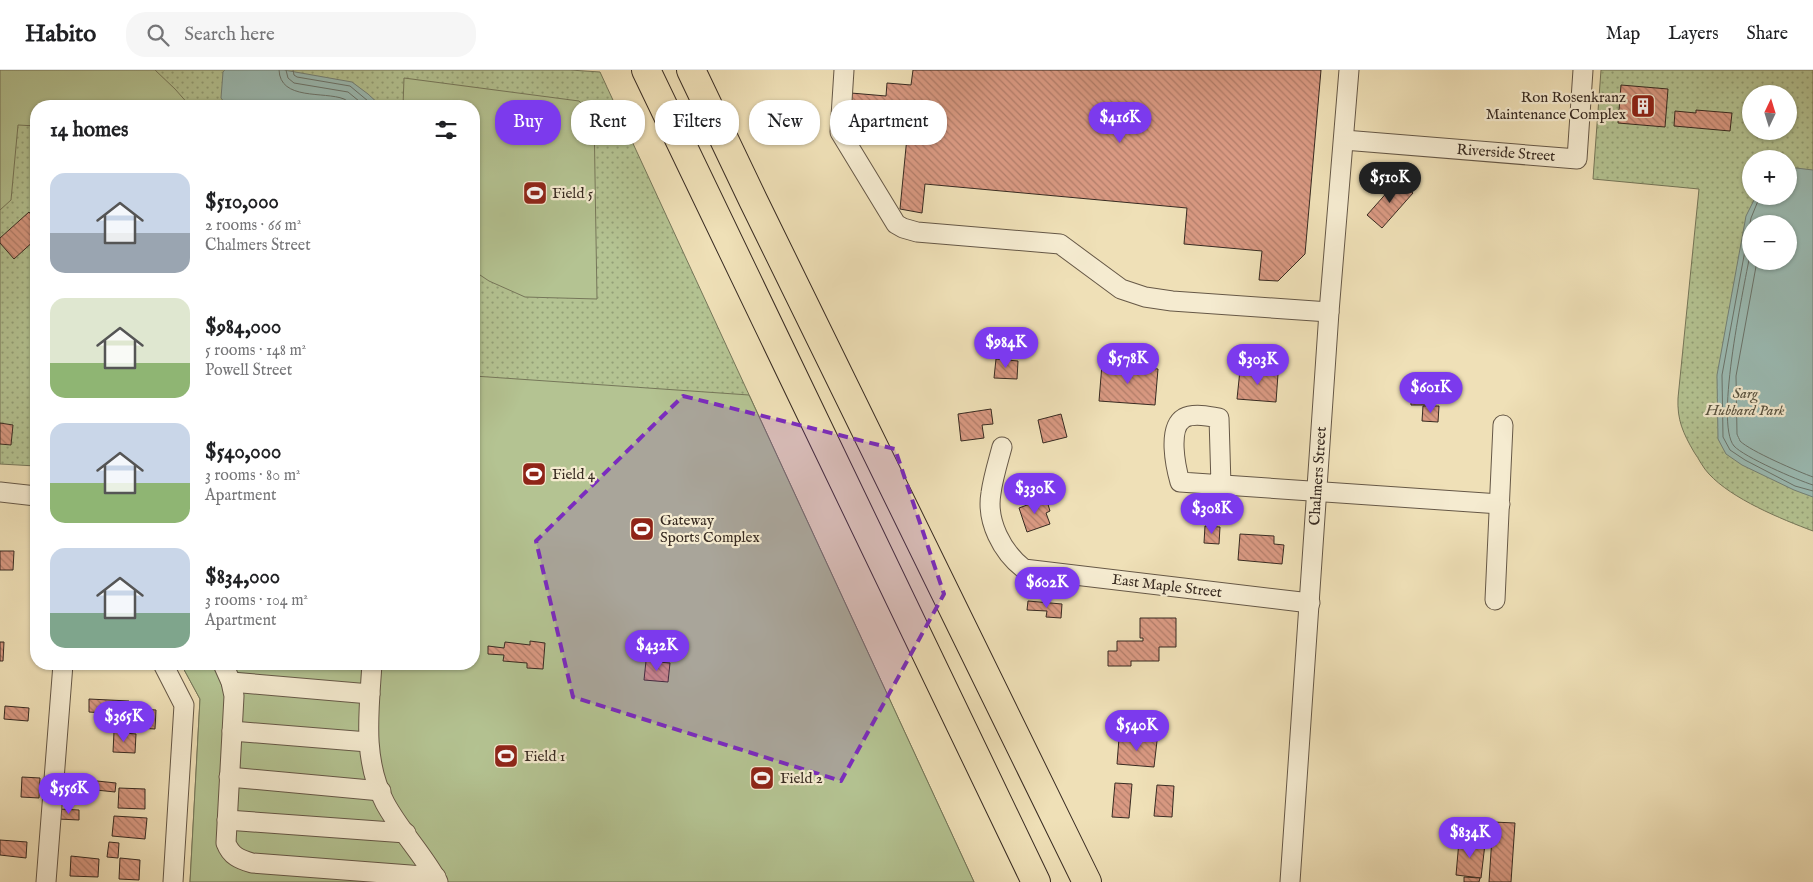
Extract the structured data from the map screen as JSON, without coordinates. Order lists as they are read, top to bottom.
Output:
{
  "streets": {
    "street": ["Riverside Street", "Chalmers Street", "East Maple Street"]
  },
  "crossings": [
    ["Riverside Street", "Chalmers Street"],
    ["Chalmers Street", "East Maple Street"]
  ],
  "parks": ["Sarg Hubbard Park"],
  "places": {
    "building": ["Ron Rosenkranz Maintenance Complex"],
    "sports": [
      "Field 5",
      "Field 4",
      "Gateway Sports Complex",
      "Field 1",
      "Field 2"
    ]
  },
  "north": "top",
  "page": {
    "header": "Habito",
    "search": "Search here",
    "nav": ["Map", "Layers", "Share"],
    "map_buttons": ["+", "−"],
    "chip": [
      "Buy",
      "Rent",
      "Filters",
      "New",
      "Apartment"
    ],
    "heading": "14 homes",
    "price": [
      "$416K",
      "$510K",
      "$984K",
      "$578K",
      "$303K",
      "$601K",
      "$330K",
      "$308K",
      "$602K",
      "$432K",
      "$365K",
      "$540K",
      "$556K",
      "$834K"
    ],
    "list": [
      {
        "name": "$510,000",
        "note": "2 rooms · 66 m² · Chalmers Street"
      },
      {
        "name": "$984,000",
        "note": "5 rooms · 148 m² · Powell Street"
      },
      {
        "name": "$540,000",
        "note": "3 rooms · 80 m² · Apartment"
      },
      {
        "name": "$834,000",
        "note": "3 rooms · 104 m² · Apartment"
      }
    ]
  }
}
